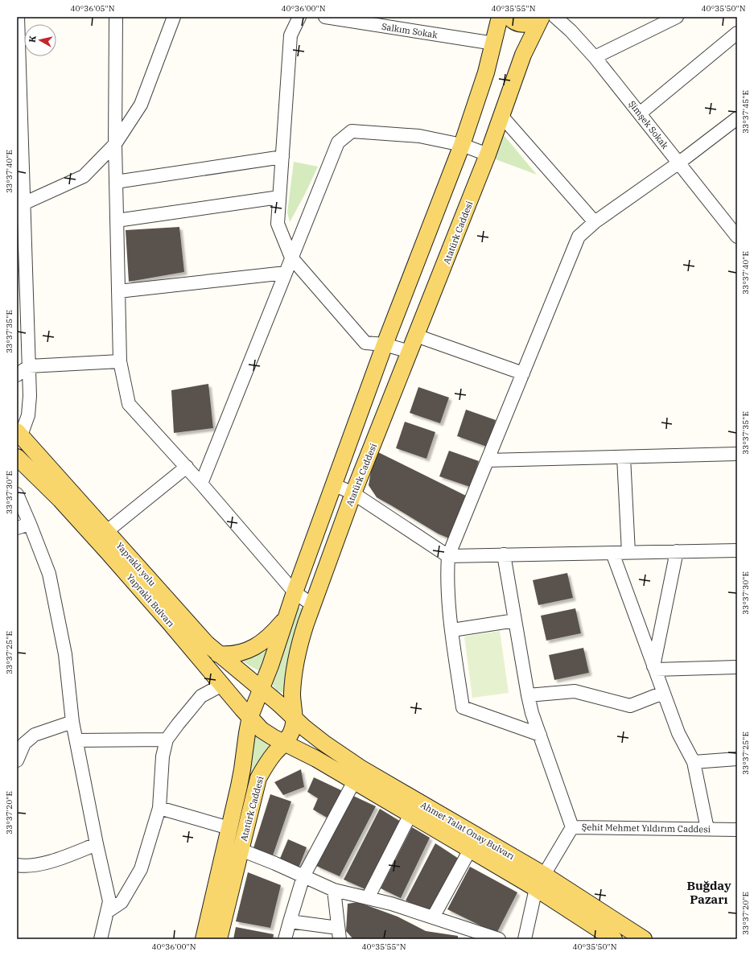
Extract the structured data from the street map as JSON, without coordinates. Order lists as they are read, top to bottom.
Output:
{
  "streets": {
    "main road": [
      "Atatürk Caddesi",
      "Yapraklı yolu",
      "Yapraklı Bulvarı",
      "Ahmet Talat Onay Bulvarı"
    ],
    "street": ["Salkım Sokak", "Şimşek Sokak", "Şehit Mehmet Yıldırım Caddesi"]
  },
  "crossings": [
    ["Salkım Sokak", "Atatürk Caddesi"],
    ["Atatürk Caddesi", "Yapraklı yolu"],
    ["Atatürk Caddesi", "Yapraklı Bulvarı"],
    ["Atatürk Caddesi", "Ahmet Talat Onay Bulvarı"],
    ["Yapraklı Bulvarı", "Ahmet Talat Onay Bulvarı"],
    ["Şehit Mehmet Yıldırım Caddesi", "Ahmet Talat Onay Bulvarı"]
  ],
  "districts": ["Buğday Pazarı"],
  "north": "left",
  "coordinates": [
    "40°36'05\"N",
    "40°36'00\"N",
    "40°35'55\"N",
    "40°35'50\"N",
    "33°37'45\"E",
    "33°37'40\"E",
    "33°37'35\"E",
    "33°37'30\"E",
    "33°37'25\"E",
    "33°37'20\"E"
  ]
}
